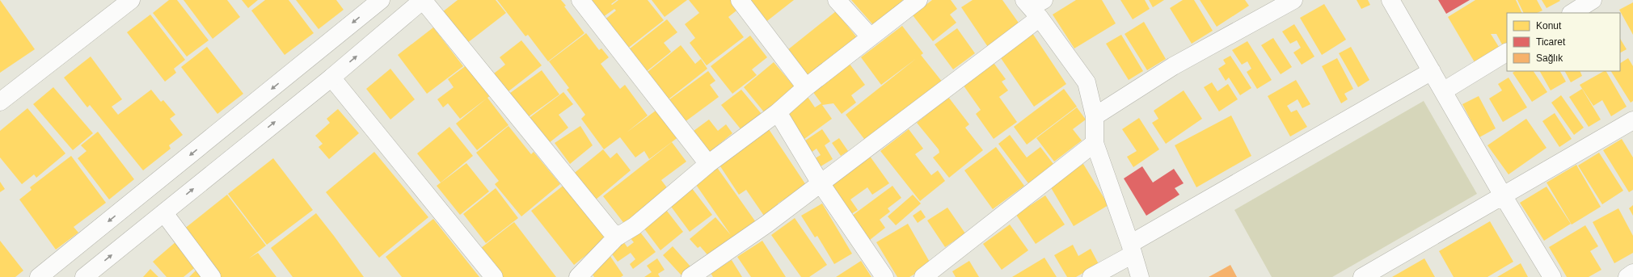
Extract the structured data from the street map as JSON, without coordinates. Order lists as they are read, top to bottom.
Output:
{
  "legend": ["Konut", "Ticaret", "Sağlık"]
}
